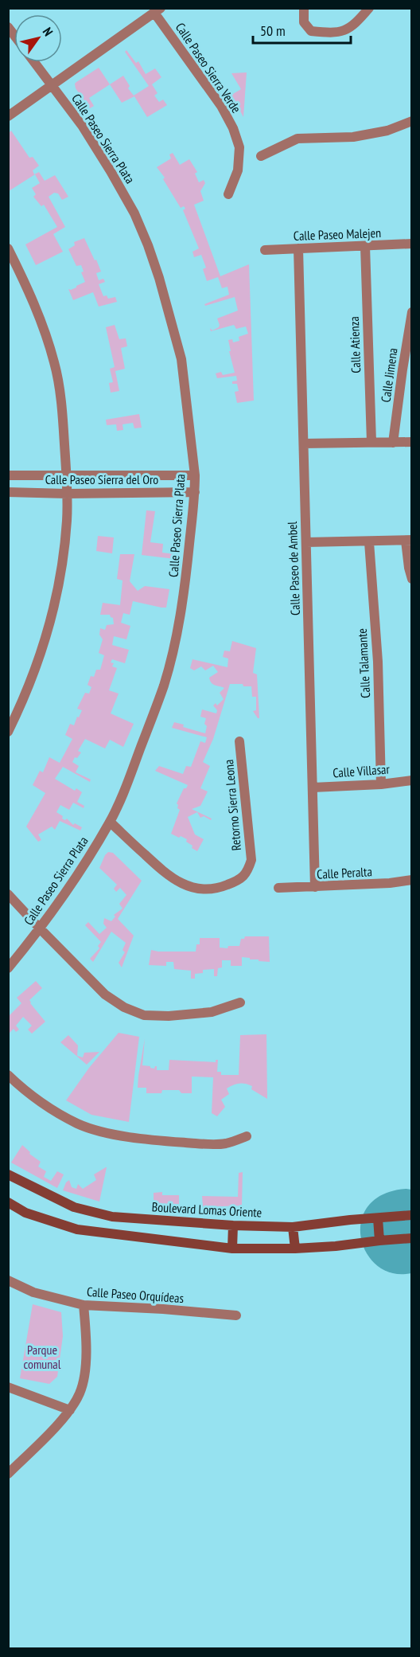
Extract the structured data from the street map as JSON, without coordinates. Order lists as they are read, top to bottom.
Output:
{
  "streets": {
    "street": [
      "Calle Paseo Sierra Verde",
      "Calle Paseo Sierra Plata",
      "Calle Paseo Malejen",
      "Calle Atienza",
      "Calle Jimena",
      "Calle Paseo Sierra del Oro",
      "Calle Paseo de Ambel",
      "Calle Talamante",
      "Calle Villasar",
      "Retorno Sierra Leona",
      "Calle Peralta",
      "Boulevard Lomas Oriente",
      "Calle Paseo Orquídeas"
    ]
  },
  "crossings": [
    ["Calle Paseo Sierra Plata", "Calle Paseo Sierra del Oro"],
    ["Calle Paseo Sierra Plata", "Retorno Sierra Leona"],
    ["Calle Paseo Malejen", "Calle Atienza"],
    ["Calle Paseo Malejen", "Calle Paseo de Ambel"],
    ["Calle Paseo de Ambel", "Calle Villasar"],
    ["Calle Paseo de Ambel", "Calle Peralta"],
    ["Calle Talamante", "Calle Villasar"]
  ],
  "parks": ["Parque comunal"],
  "scale_bar": "50 m",
  "north": "top right"
}
